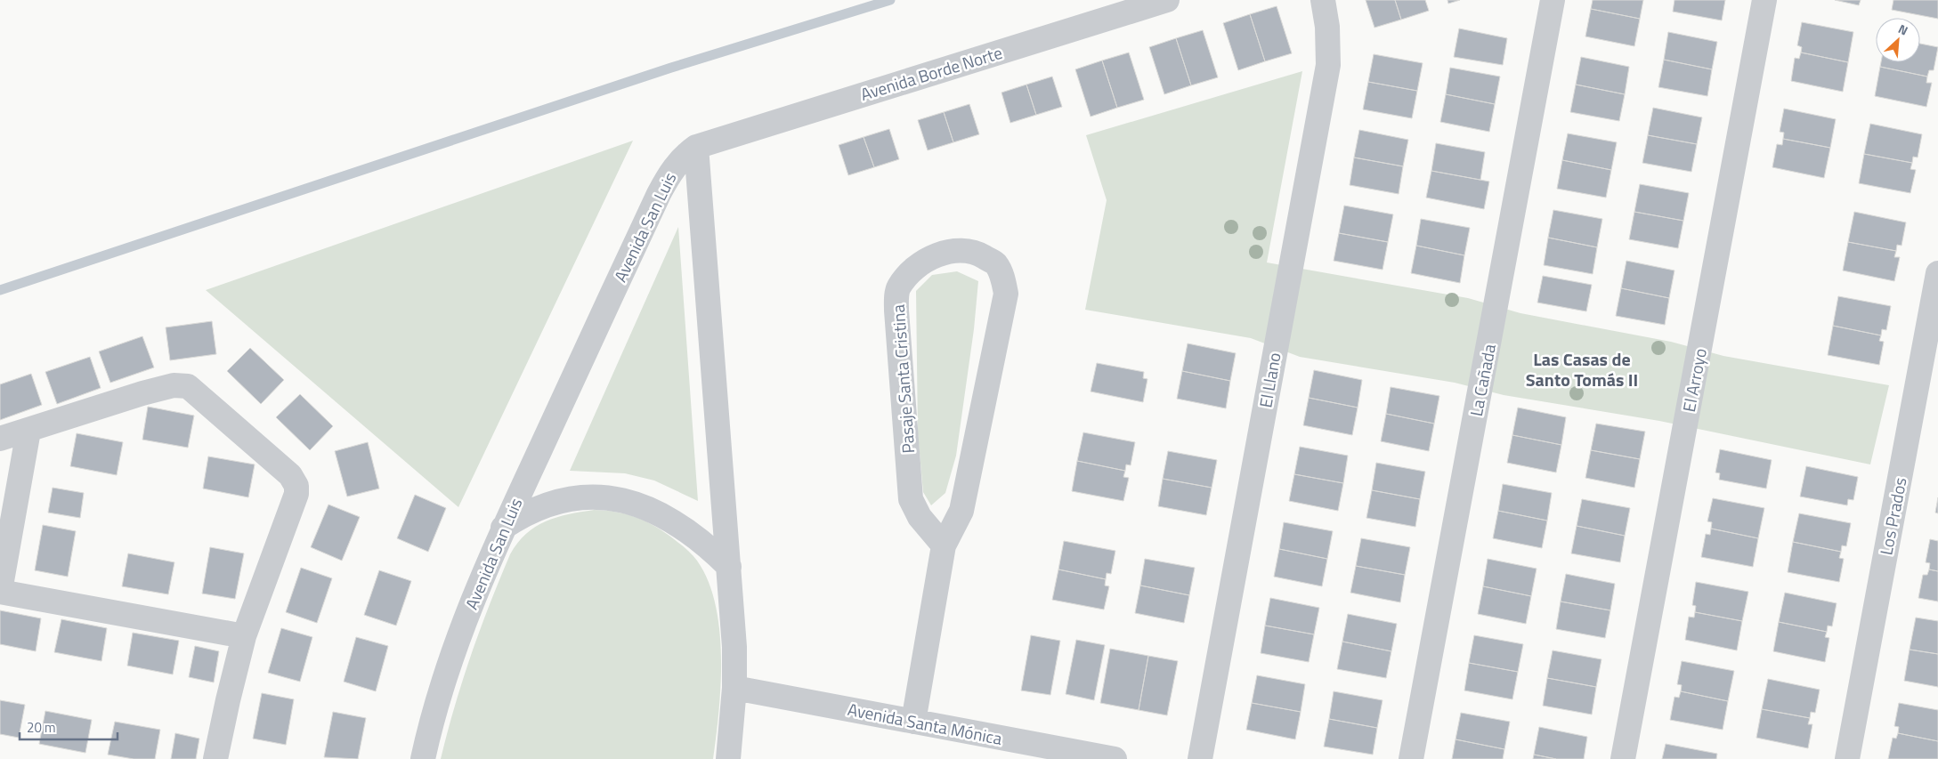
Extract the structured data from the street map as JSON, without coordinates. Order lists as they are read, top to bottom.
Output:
{
  "streets": {
    "street": [
      "Avenida Borde Norte",
      "Avenida San Luis",
      "Pasaje Santa Cristina",
      "El Llano",
      "La Cañada",
      "El Arroyo",
      "Los Prados",
      "Avenida Santa Mónica"
    ]
  },
  "crossings": [
    ["Avenida Borde Norte", "Avenida San Luis"],
    ["Avenida San Luis", "Avenida Santa Mónica"],
    ["Pasaje Santa Cristina", "Avenida Santa Mónica"]
  ],
  "districts": ["Las Casas de Santo Tomás II"],
  "scale_bar": "20 m",
  "north": "top right"
}
